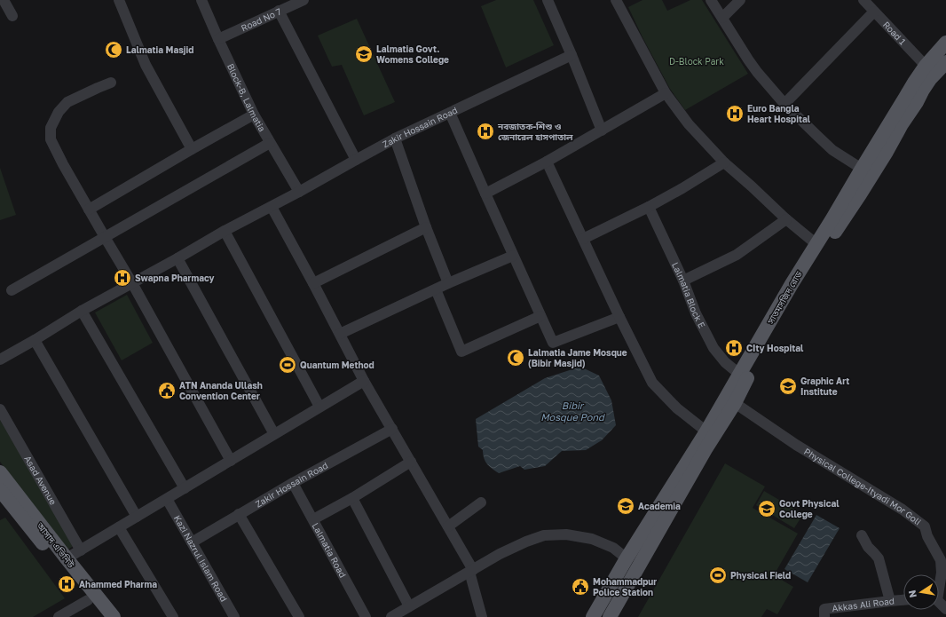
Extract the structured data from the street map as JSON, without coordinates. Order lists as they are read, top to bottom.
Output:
{
  "streets": {
    "main road": ["সাতমসজিদ রোড", "আসাদ এভিনিউ"],
    "street": [
      "Road No 7",
      "Road 1",
      "Block-B, Lalmatia",
      "Zakir Hossain Road",
      "Lalmatia Block E",
      "Asad Avenue",
      "Physical College-Ityadi Mor Goli",
      "Lalmatia Road",
      "Kazi Nazrul Islam Road",
      "Akkas Ali Road"
    ]
  },
  "crossings": [
    ["Road No 7", "Block-B, Lalmatia"],
    ["Road 1", "সাতমসজিদ রোড"],
    ["Block-B, Lalmatia", "Zakir Hossain Road"],
    ["Zakir Hossain Road", "Lalmatia Road"],
    ["Zakir Hossain Road", "Kazi Nazrul Islam Road"],
    ["Lalmatia Block E", "সাতমসজিদ রোড"],
    ["সাতমসজিদ রোড", "Physical College-Ityadi Mor Goli"]
  ],
  "water": ["Bibir Mosque Pond"],
  "parks": ["D-Block Park"],
  "places": {
    "mosque": ["Lalmatia Masjid", "Lalmatia Jame Mosque (Bibir Masjid)"],
    "school or university": [
      "Lalmatia Govt. Womens College",
      "Graphic Art Institute",
      "Academia",
      "Govt Physical College"
    ],
    "hospital": [
      "Euro Bangla Heart Hospital",
      "নবজাতক-শিশু ও জেনারেল হাসপাতাল",
      "Swapna Pharmacy",
      "CIty Hospital",
      "Ahammed Pharma"
    ],
    "sports": ["Quantum Method", "Physical Field"],
    "public building": ["ATN Ananda Ullash Convention Center", "Mohammadpur Police Station"]
  },
  "north": "left"
}
